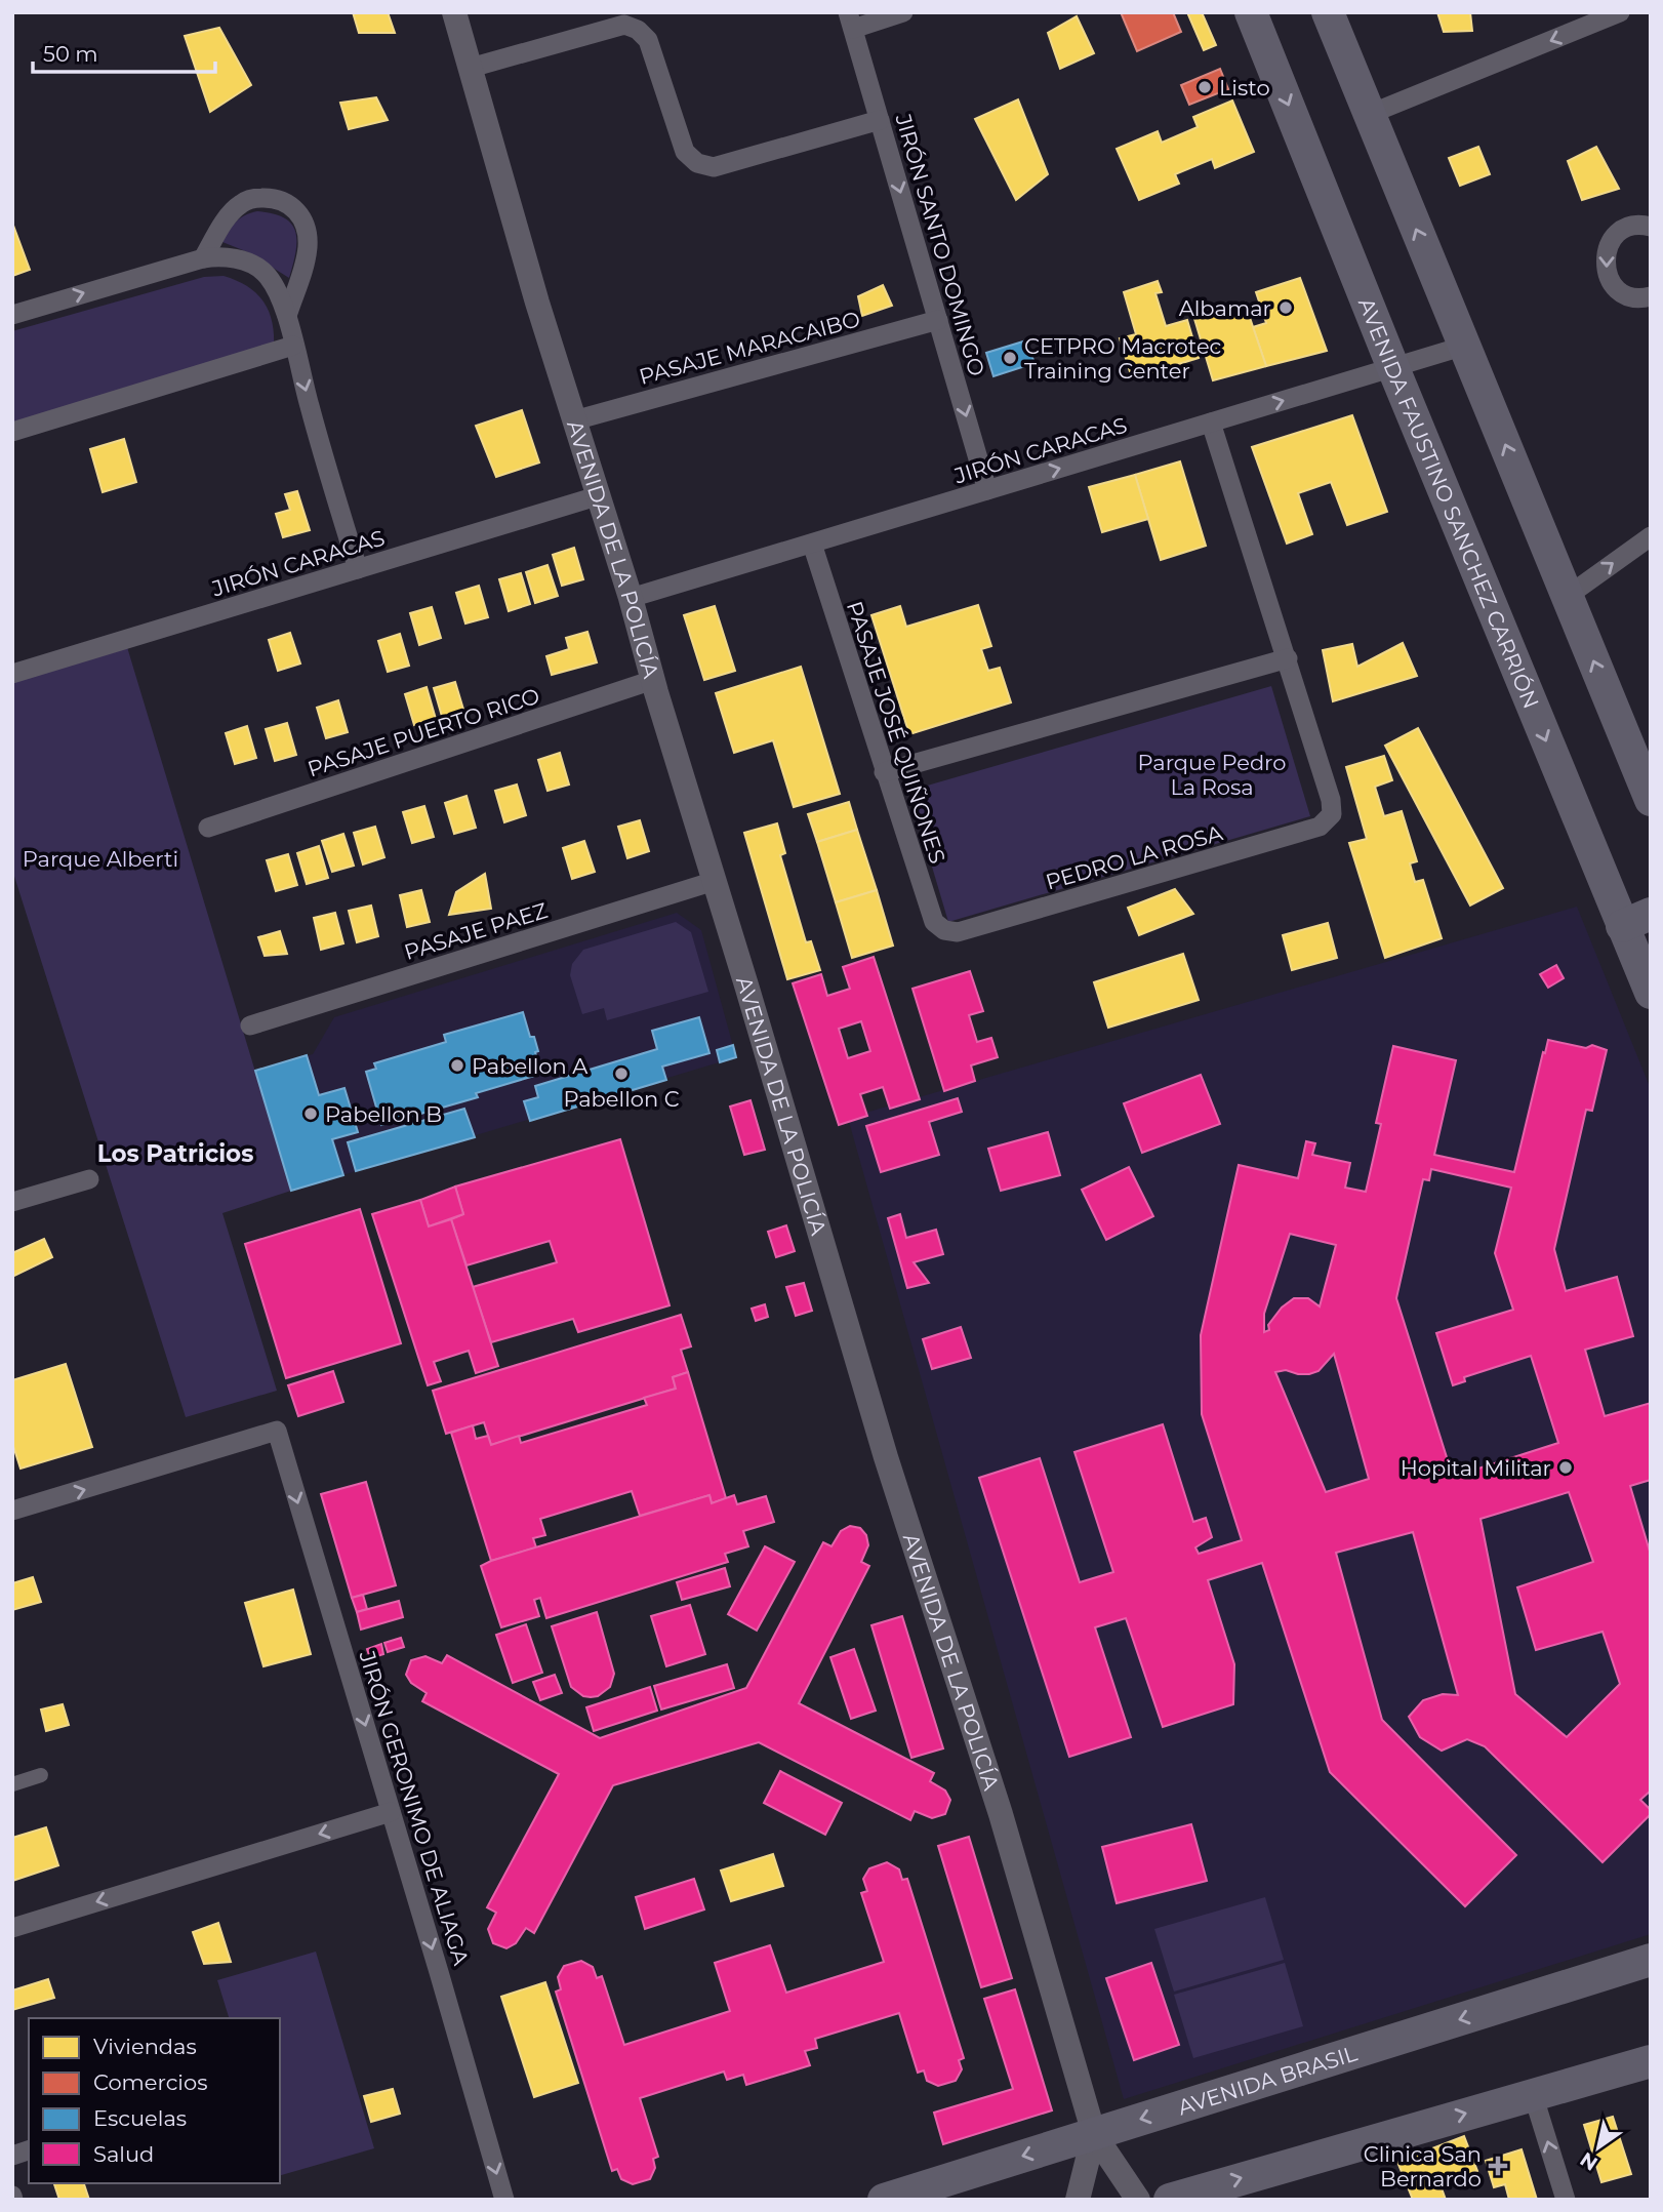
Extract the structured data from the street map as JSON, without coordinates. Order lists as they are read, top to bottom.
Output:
{
  "streets": {
    "main road": ["AVENIDA FAUSTINO SANCHEZ CARRIÓN", "AVENIDA BRASIL"],
    "street": [
      "JIRÓN SANTO DOMINGO",
      "PASAJE MARACAIBO",
      "JIRÓN CARACAS",
      "AVENIDA DE LA POLICÍA",
      "PASAJE PUERTO RICO",
      "PASAJE JOSÉ QUIÑONES",
      "PEDRO LA ROSA",
      "PASAJE PAEZ",
      "JIRÓN GERONIMO DE ALIAGA"
    ]
  },
  "crossings": [
    ["JIRÓN SANTO DOMINGO", "PASAJE MARACAIBO"],
    ["JIRÓN SANTO DOMINGO", "JIRÓN CARACAS"],
    ["PASAJE MARACAIBO", "AVENIDA DE LA POLICÍA"],
    ["JIRÓN CARACAS", "AVENIDA FAUSTINO SANCHEZ CARRIÓN"],
    ["JIRÓN CARACAS", "AVENIDA DE LA POLICÍA"],
    ["JIRÓN CARACAS", "PASAJE JOSÉ QUIÑONES"],
    ["AVENIDA DE LA POLICÍA", "PASAJE PUERTO RICO"],
    ["AVENIDA DE LA POLICÍA", "PASAJE PAEZ"],
    ["AVENIDA DE LA POLICÍA", "AVENIDA BRASIL"],
    ["PASAJE JOSÉ QUIÑONES", "PEDRO LA ROSA"]
  ],
  "one_way": ["JIRÓN SANTO DOMINGO"],
  "districts": ["Los Patricios"],
  "parks": ["Parque Pedro La Rosa", "Parque Alberti"],
  "places": {
    "other": [
      "Listo",
      "Albamar",
      "CETPRO Macrotec Training Center",
      "Pabellon A",
      "Pabellon C",
      "Pabellon B",
      "Hopital Militar"
    ],
    "health": ["Clinica San Bernardo"]
  },
  "legend": [
    "Viviendas",
    "Comercios",
    "Escuelas",
    "Salud"
  ],
  "scale_bar": "50 m",
  "north": "bottom left"
}
